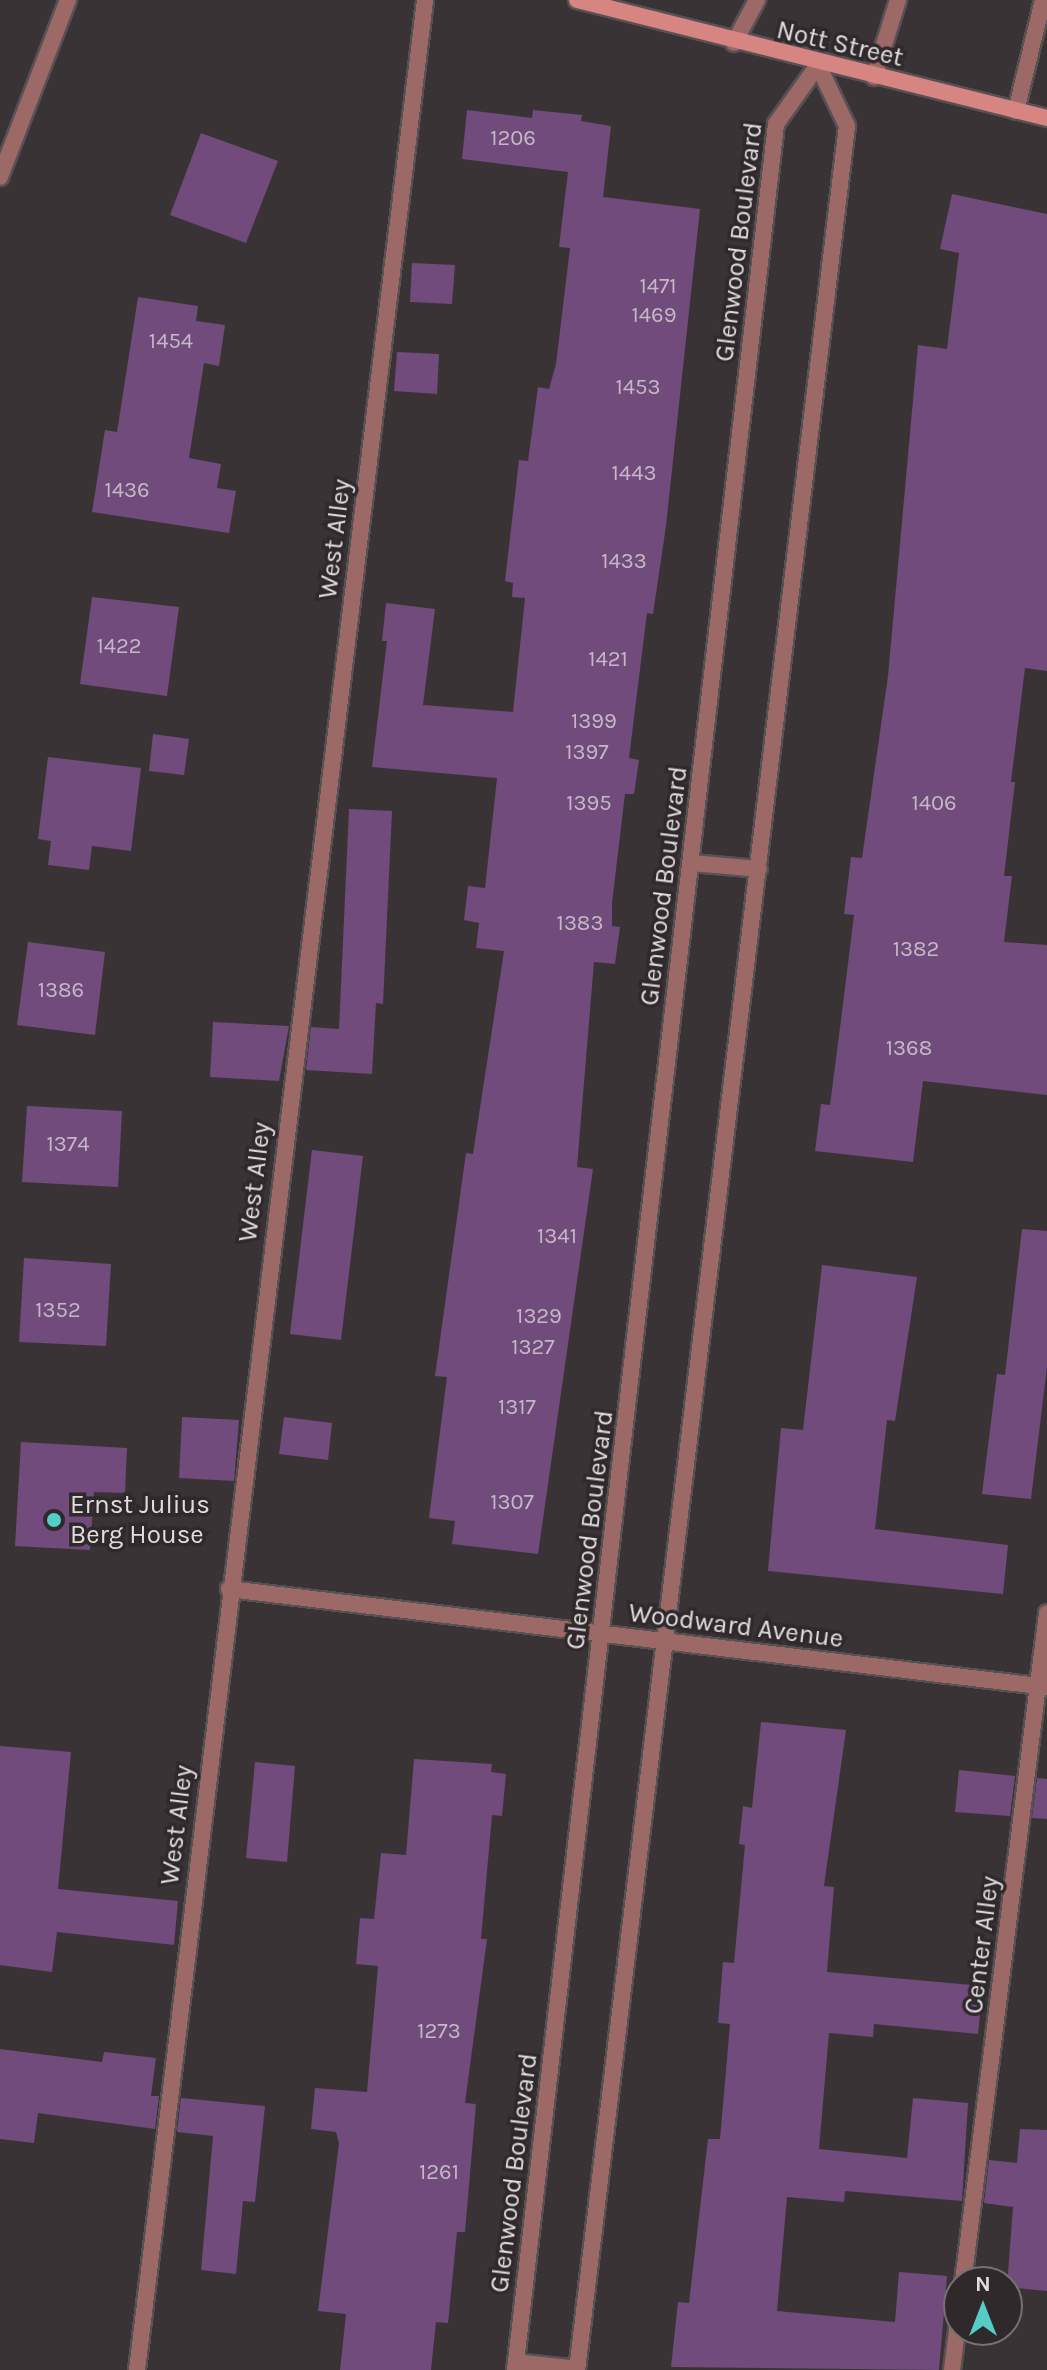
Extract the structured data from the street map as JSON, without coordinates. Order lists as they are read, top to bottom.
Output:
{
  "streets": {
    "main road": ["Nott Street"],
    "street": [
      "Glenwood Boulevard",
      "West Alley",
      "Woodward Avenue",
      "Center Alley"
    ]
  },
  "crossings": [
    ["Nott Street", "Glenwood Boulevard"],
    ["Glenwood Boulevard", "Woodward Avenue"],
    ["West Alley", "Woodward Avenue"],
    ["Woodward Avenue", "Center Alley"]
  ],
  "places": ["Ernst Julius Berg House"],
  "house_numbers": [
    "1206",
    "1471",
    "1469",
    "1454",
    "1453",
    "1443",
    "1436",
    "1433",
    "1422",
    "1421",
    "1399",
    "1397",
    "1395",
    "1406",
    "1383",
    "1382",
    "1386",
    "1368",
    "1374",
    "1341",
    "1352",
    "1329",
    "1327",
    "1317",
    "1307",
    "1273",
    "1261"
  ],
  "north": "top"
}
